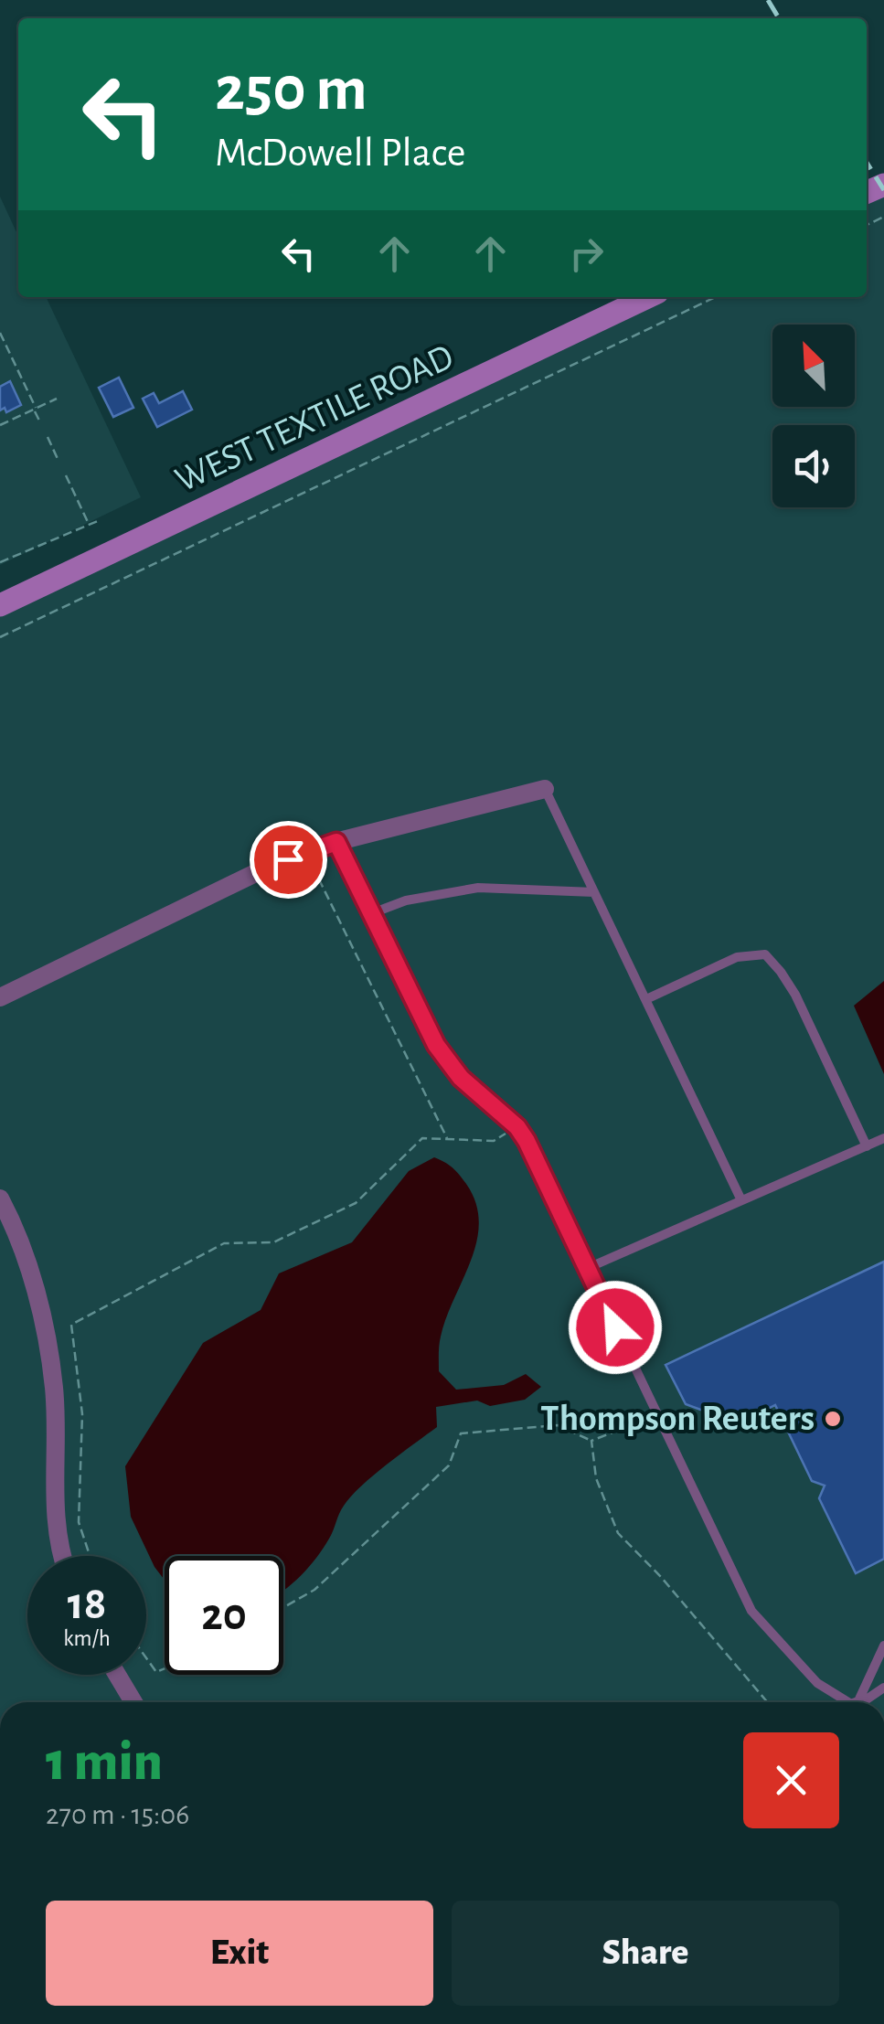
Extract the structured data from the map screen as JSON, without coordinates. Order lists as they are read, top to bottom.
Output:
{
  "streets": {
    "main road": ["WEST TEXTILE ROAD"]
  },
  "places": ["Thompson Reuters"],
  "north": "top left",
  "page": {
    "turn": ["250 m", "McDowell Place"],
    "speed": "18 km/h",
    "limit": "20",
    "heading": ["1 min", "270 m · 15:06"],
    "buttons": ["Exit", "Share"]
  }
}
